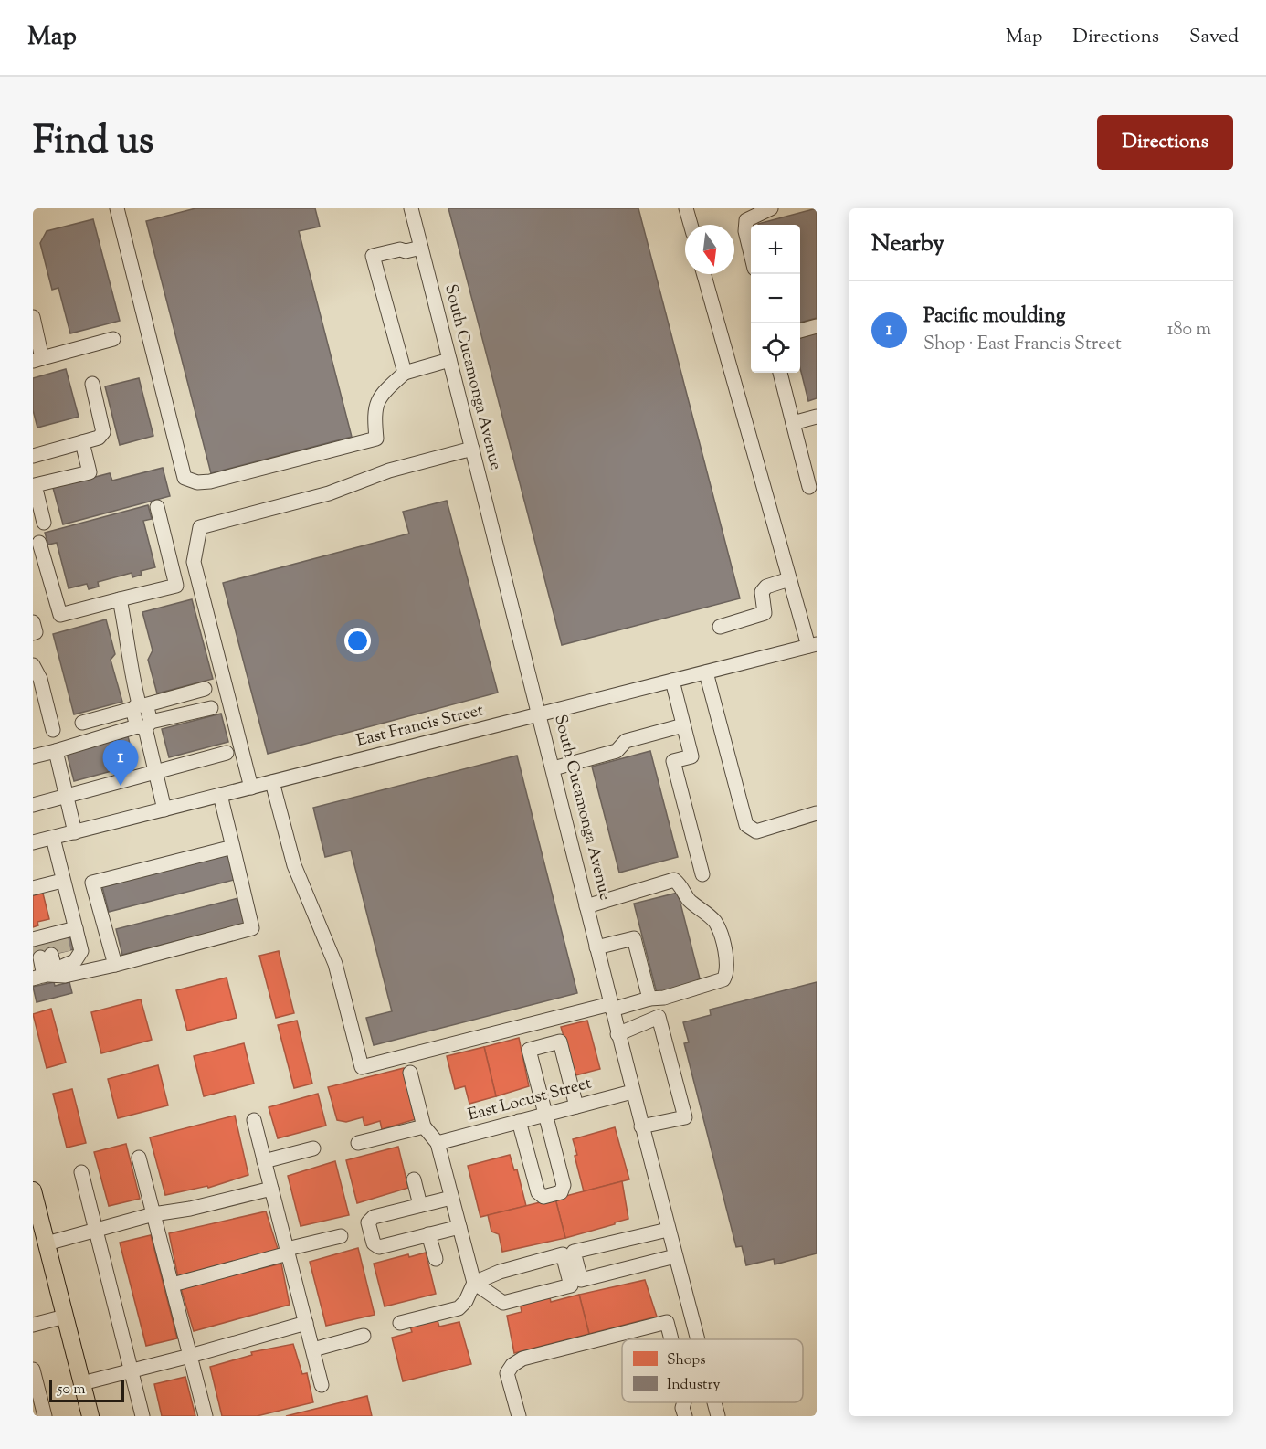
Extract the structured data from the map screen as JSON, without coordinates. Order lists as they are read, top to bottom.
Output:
{
  "streets": {
    "street": ["South Cucamonga Avenue", "East Francis Street", "East Locust Street"]
  },
  "crossings": [
    ["South Cucamonga Avenue", "East Francis Street"],
    ["South Cucamonga Avenue", "East Locust Street"]
  ],
  "legend": ["Shops", "Industry"],
  "scale_bar": "50 m",
  "north": "bottom",
  "page": {
    "header": "Map",
    "nav": ["Map", "Directions", "Saved"],
    "title": "Find us",
    "buttons": "Directions",
    "heading": "Nearby",
    "map_buttons": ["+", "−"],
    "list": [
      {
        "mark": "1",
        "name": "Pacific moulding",
        "note": "Shop · East Francis Street",
        "value": "180 m"
      }
    ],
    "pins": "1",
    "scale": "50 m"
  }
}
